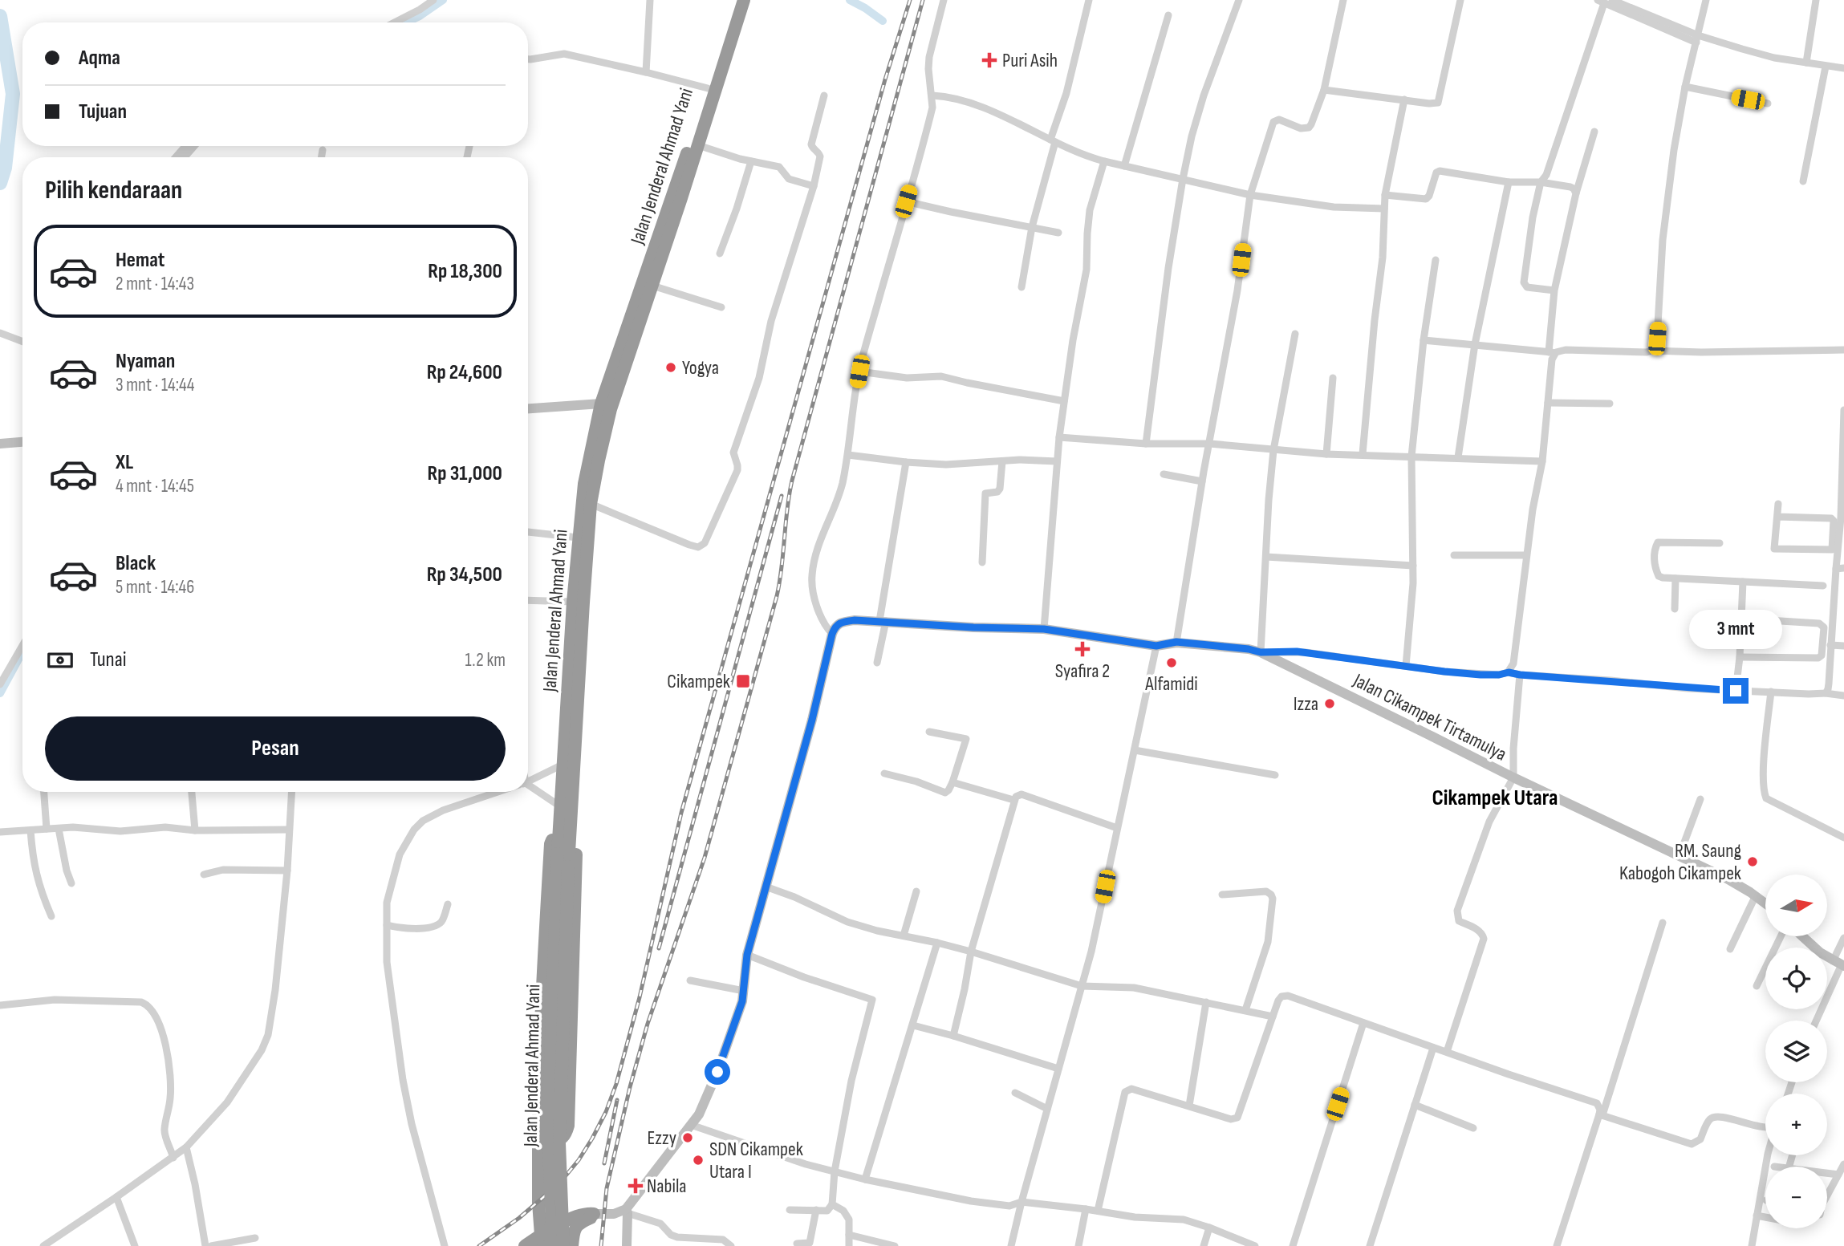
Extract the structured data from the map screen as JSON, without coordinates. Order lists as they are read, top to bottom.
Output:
{
  "streets": {
    "highway": ["Jalan Jenderal Ahmad Yani"],
    "street": ["Jalan Cikampek Tirtamulya"]
  },
  "districts": ["Cikampek Utara"],
  "places": {
    "health": ["Puri Asih", "Syafira 2", "Nabila"],
    "other": [
      "Yogya",
      "Alfamidi",
      "Izza",
      "RM. Saung Kabogoh Cikampek",
      "Ezzy",
      "SDN Cikampek Utara I"
    ],
    "transit": ["Cikampek"]
  },
  "north": "right",
  "page": {
    "banner": ["Aqma", "Tujuan"],
    "heading": "Pilih kendaraan",
    "list": [
      {
        "name": "Hemat",
        "note": "2 mnt · 14:43",
        "value": "Rp 18,300"
      },
      {
        "name": "Nyaman",
        "note": "3 mnt · 14:44",
        "value": "Rp 24,600"
      },
      {
        "name": "XL",
        "note": "4 mnt · 14:45",
        "value": "Rp 31,000"
      },
      {
        "name": "Black",
        "note": "5 mnt · 14:46",
        "value": "Rp 34,500"
      }
    ],
    "bubble": "3 mnt",
    "pay": ["Tunai", "1.2 km"],
    "buttons": "Pesan",
    "map_buttons": ["+", "−"]
  }
}
